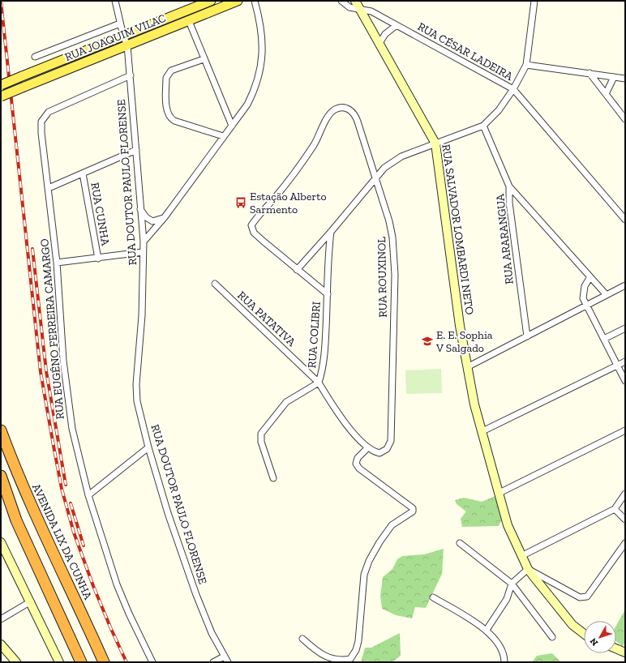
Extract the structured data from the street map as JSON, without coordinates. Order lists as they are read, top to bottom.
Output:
{
  "streets": {
    "highway": ["AVENIDA LIX DA CUNHA"],
    "main road": ["RUA JOAQUIM VILAC", "RUA SALVADOR LOMBARDI NETO"],
    "street": [
      "RUA CÉSAR LADEIRA",
      "RUA DOUTOR PAULO FLORENSE",
      "RUA CUNHA",
      "RUA ARARANGUA",
      "RUA ROUXINOL",
      "RUA PATATIVA",
      "RUA EUGÊNO FERREIRA CAMARGO",
      "RUA COLIBRI"
    ]
  },
  "crossings": [
    ["RUA JOAQUIM VILAC", "RUA DOUTOR PAULO FLORENSE"],
    ["RUA CÉSAR LADEIRA", "RUA SALVADOR LOMBARDI NETO"],
    ["RUA DOUTOR PAULO FLORENSE", "RUA EUGÊNO FERREIRA CAMARGO"],
    ["RUA ROUXINOL", "RUA COLIBRI"],
    ["RUA PATATIVA", "RUA COLIBRI"]
  ],
  "places": {
    "bus stop": ["Estação Alberto Sarmento"],
    "school or university": ["E. E. Sophia V Salgado"]
  },
  "north": "bottom left"
}
